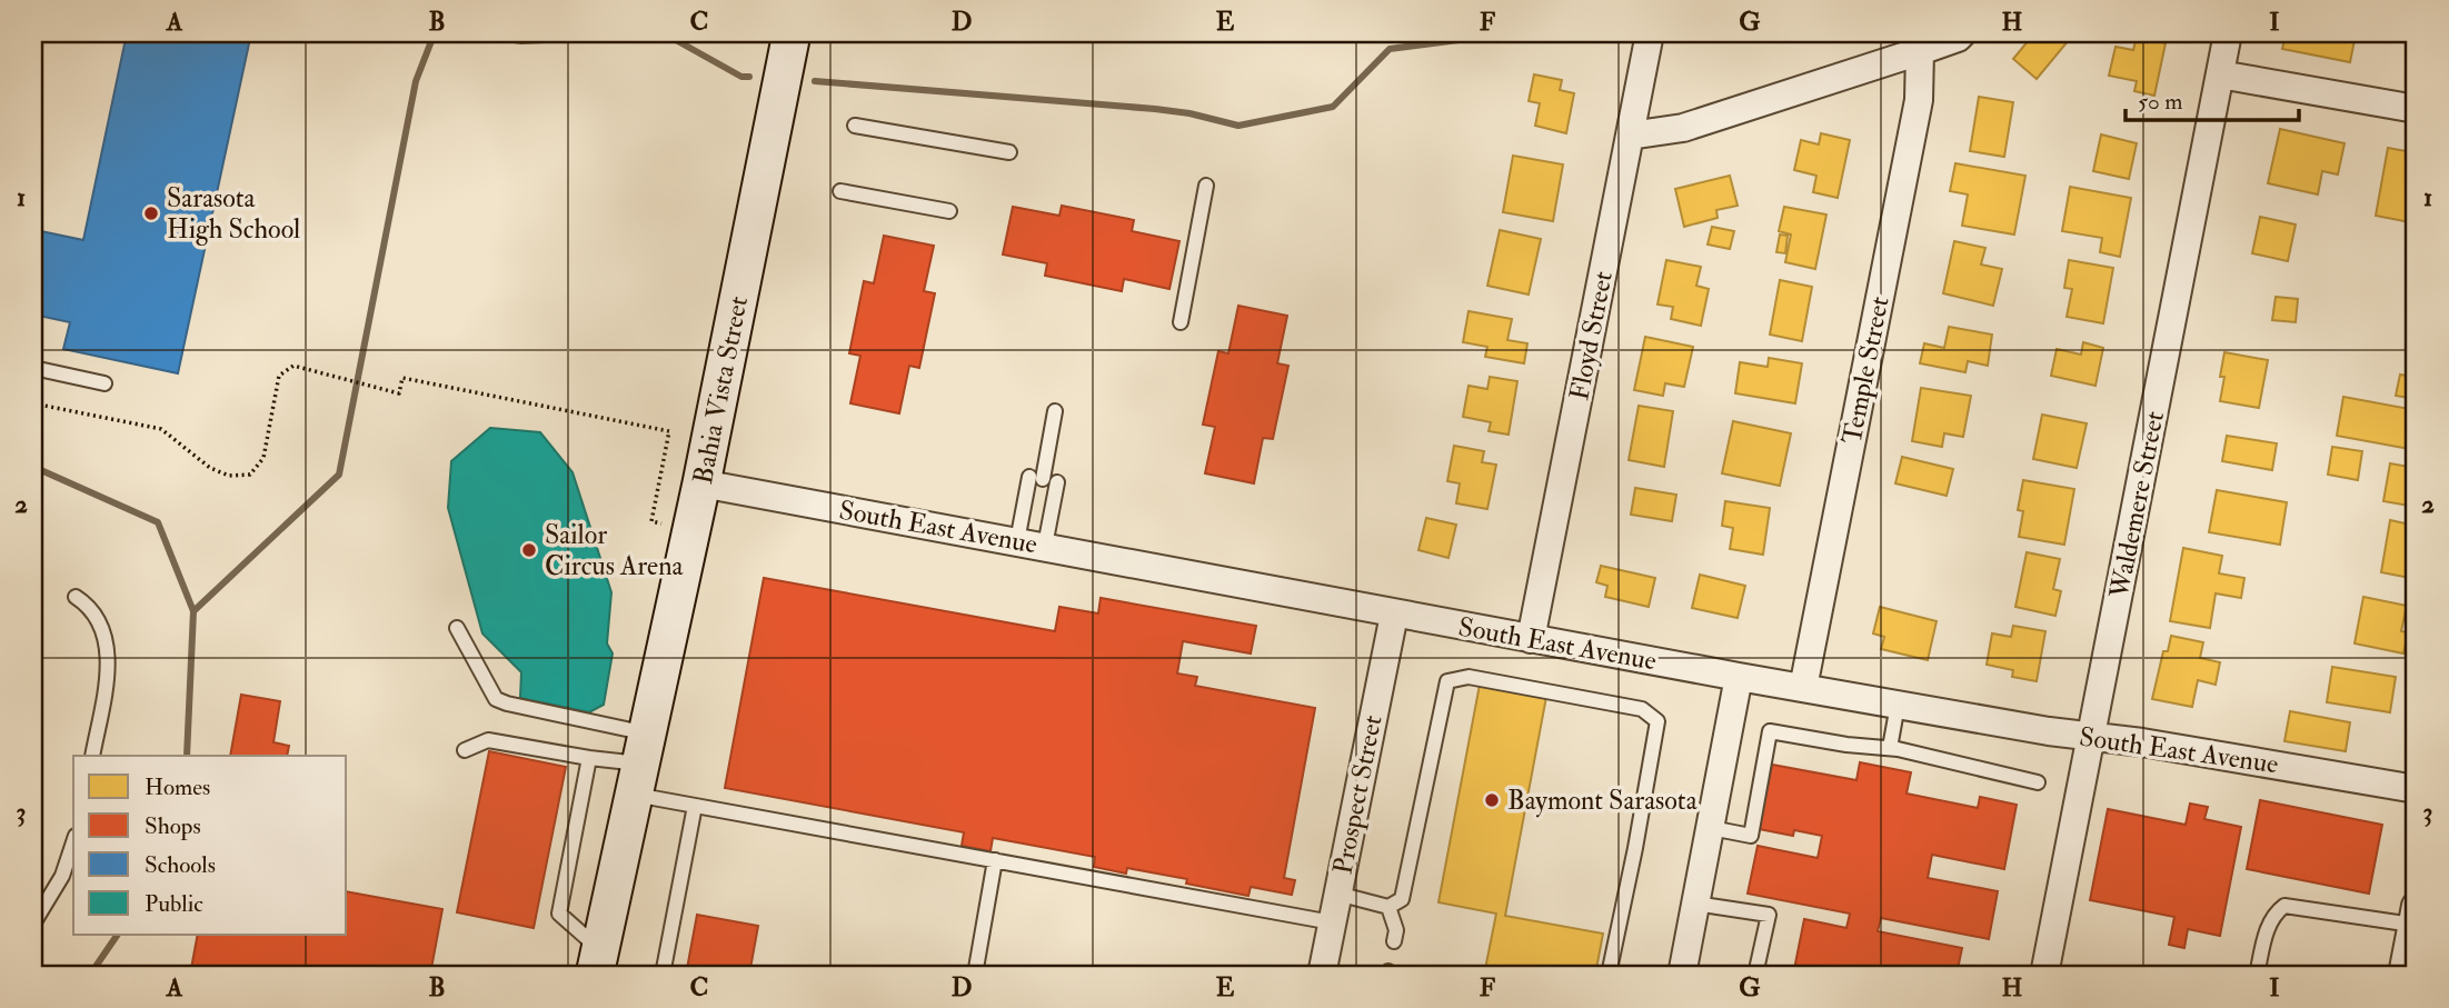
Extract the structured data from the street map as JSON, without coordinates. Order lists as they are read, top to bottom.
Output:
{
  "streets": {
    "street": [
      "Floyd Street",
      "Temple Street",
      "Bahia Vista Street",
      "Waldemere Street",
      "South East Avenue",
      "Prospect Street"
    ]
  },
  "crossings": [
    ["Floyd Street", "South East Avenue"],
    ["Temple Street", "South East Avenue"],
    ["Bahia Vista Street", "South East Avenue"],
    ["Waldemere Street", "South East Avenue"],
    ["South East Avenue", "Prospect Street"]
  ],
  "places": ["Sarasota High School", "Sailor Circus Arena", "Baymont Sarasota"],
  "legend": [
    "Homes",
    "Shops",
    "Schools",
    "Public"
  ],
  "scale_bar": "50 m",
  "grid": {
    "columns": [
      "A",
      "B",
      "C",
      "D",
      "E",
      "F",
      "G",
      "H",
      "I"
    ],
    "rows": ["1", "2", "3"]
  }
}
